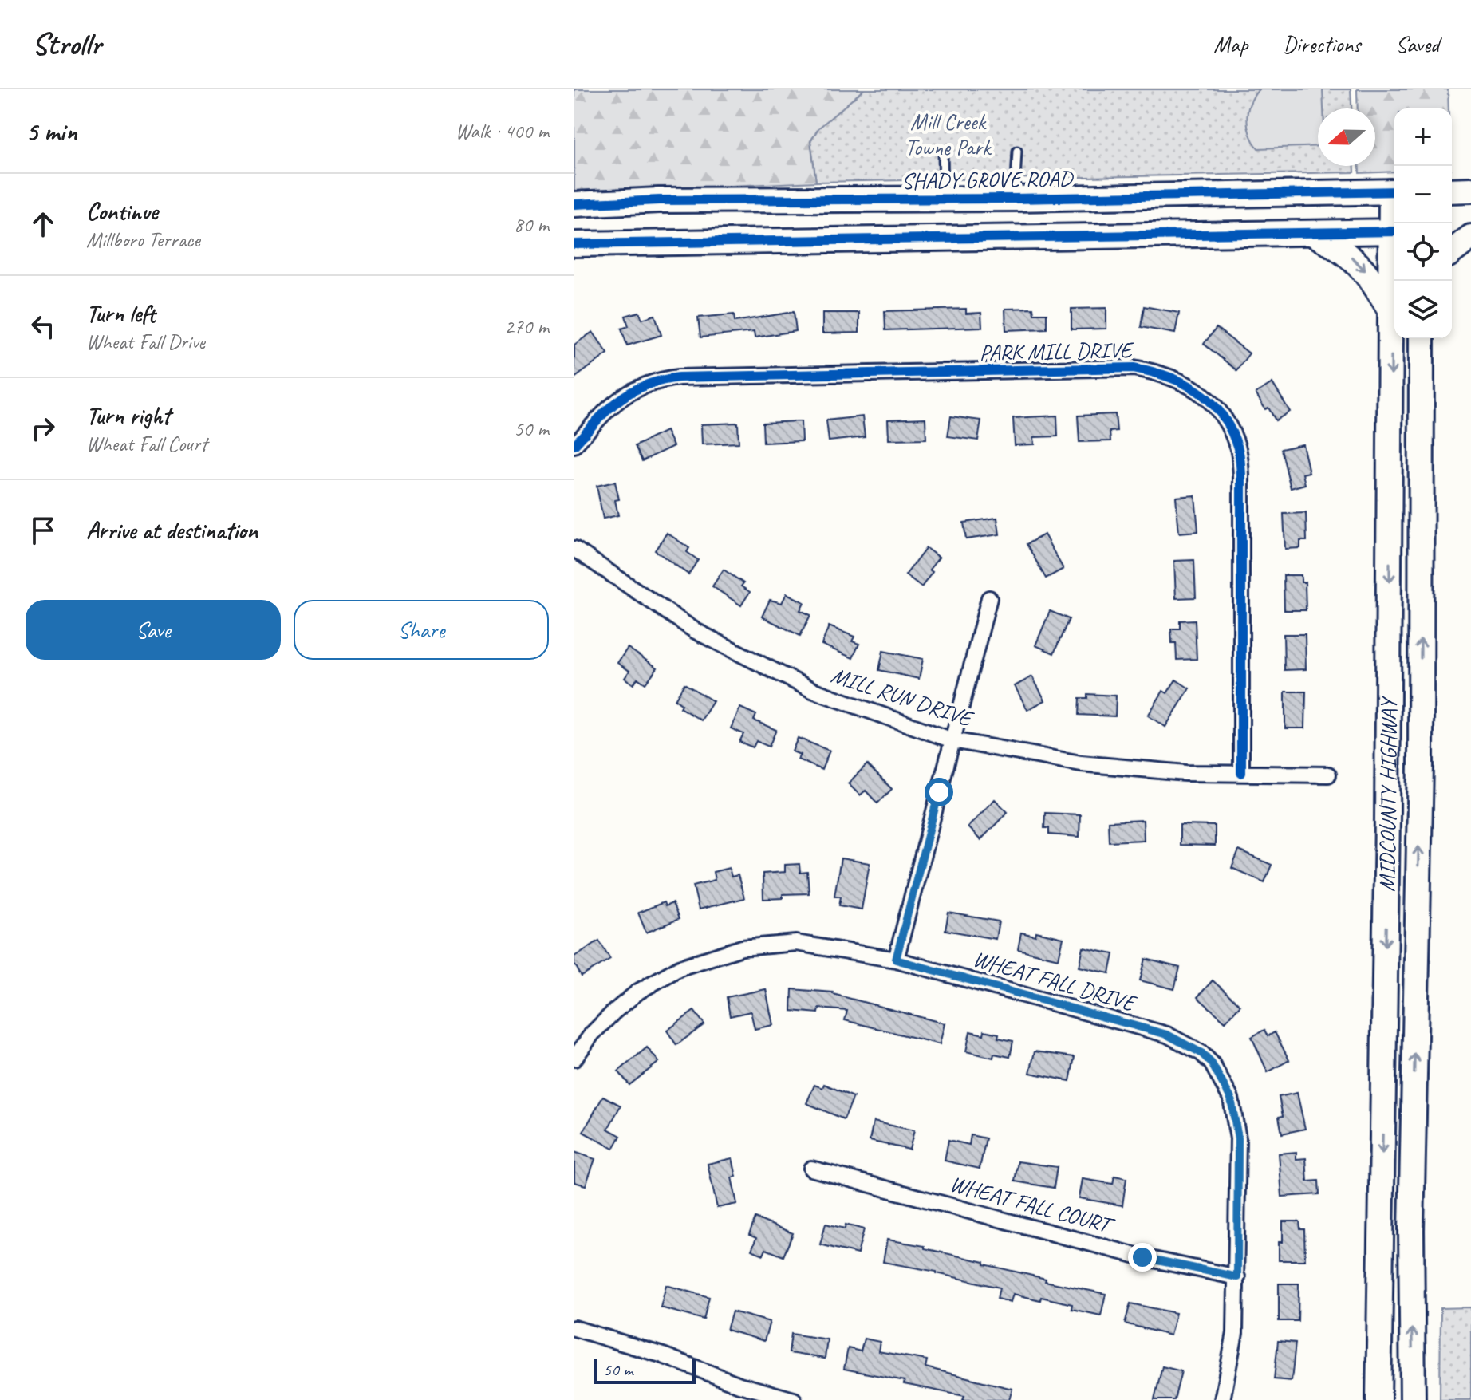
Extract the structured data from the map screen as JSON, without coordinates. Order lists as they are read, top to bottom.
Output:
{
  "streets": {
    "main road": ["SHADY GROVE ROAD", "MIDCOUNTY HIGHWAY"],
    "street": [
      "PARK MILL DRIVE",
      "MILL RUN DRIVE",
      "WHEAT FALL DRIVE",
      "WHEAT FALL COURT"
    ]
  },
  "crossings": [
    ["PARK MILL DRIVE", "MILL RUN DRIVE"],
    ["WHEAT FALL DRIVE", "WHEAT FALL COURT"]
  ],
  "parks": ["Mill Creek Towne Park"],
  "scale_bar": "50 m",
  "north": "left",
  "page": {
    "header": "Strollr",
    "nav": ["Map", "Directions", "Saved"],
    "heading": ["5 min", "Walk · 400 m"],
    "map_buttons": ["+", "−"],
    "list": [
      ["Continue", "Millboro Terrace", "80 m"],
      ["Turn left", "Wheat Fall Drive", "270 m"],
      ["Turn right", "Wheat Fall Court", "50 m"],
      "Arrive at destination"
    ],
    "buttons": ["Save", "Share"],
    "scale": "50 m"
  }
}
